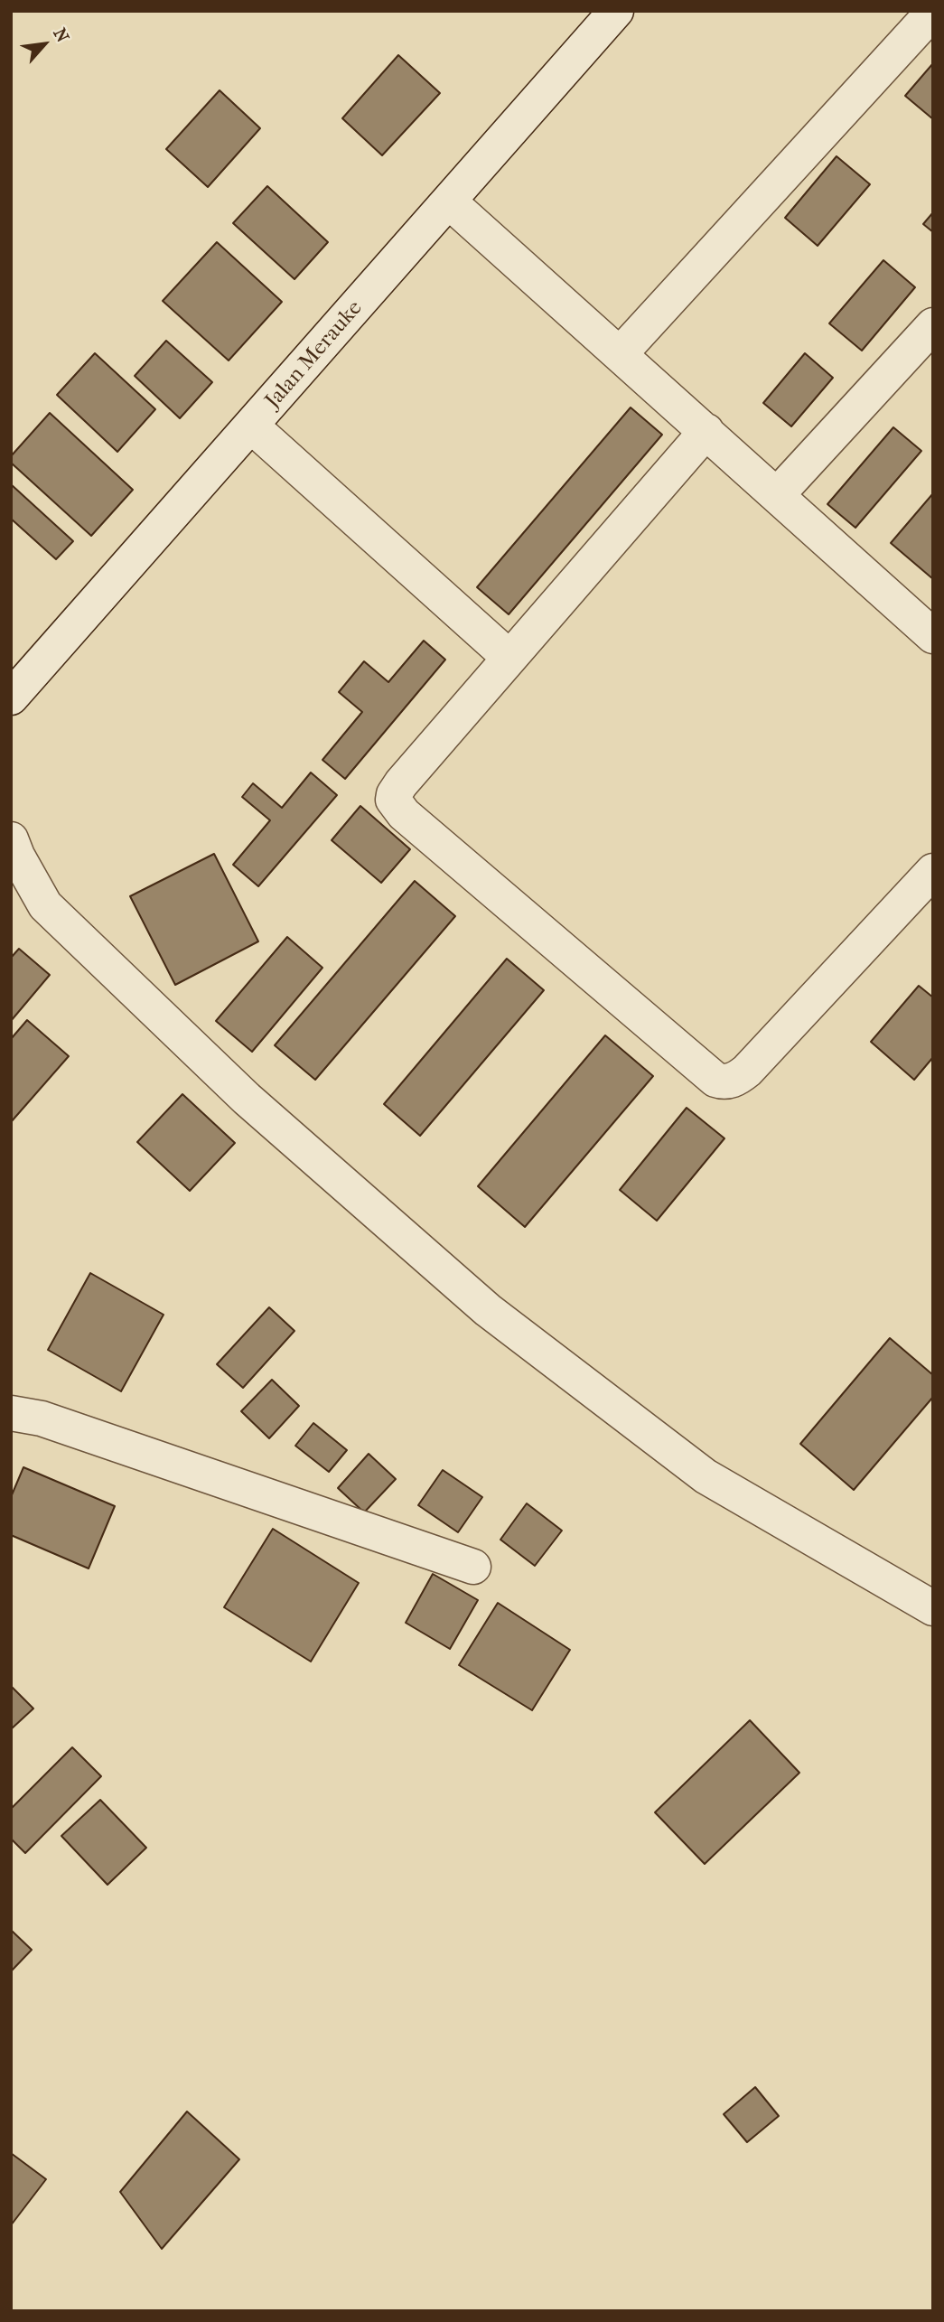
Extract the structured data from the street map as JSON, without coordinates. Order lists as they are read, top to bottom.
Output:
{
  "streets": {
    "street": ["Jalan Merauke"]
  },
  "north": "top right"
}
